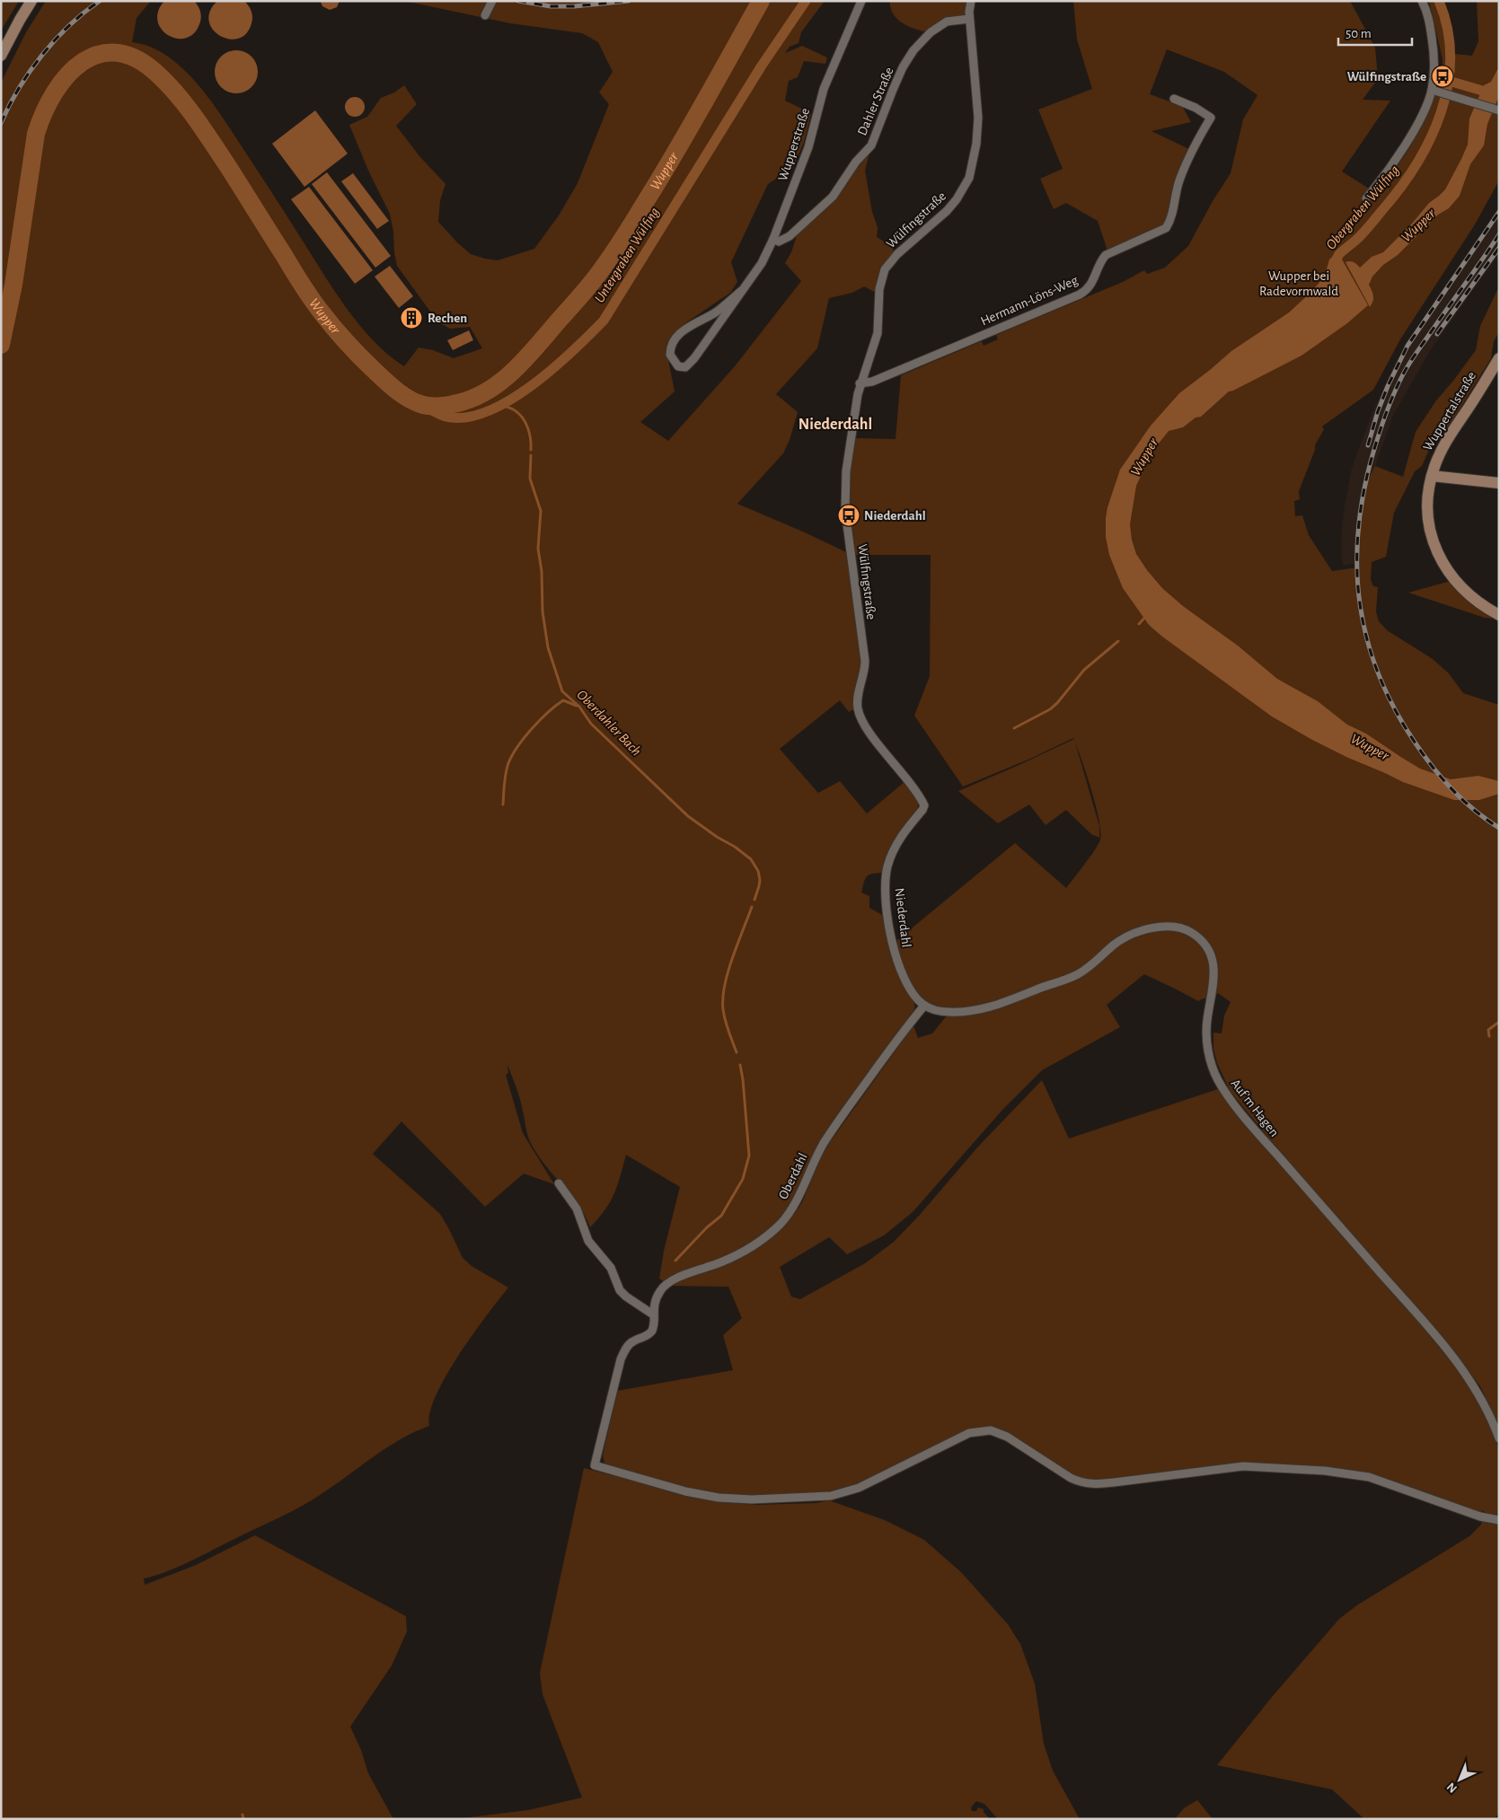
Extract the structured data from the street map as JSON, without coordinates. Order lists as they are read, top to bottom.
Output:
{
  "streets": {
    "main road": ["Wuppertalstraße"],
    "street": [
      "Dahler Straße",
      "Wupperstraße",
      "Wülfingstraße",
      "Hermann-Löns-Weg",
      "Niederdahl",
      "Auf'm Hagen",
      "Oberdahl"
    ]
  },
  "crossings": [
    ["Dahler Straße", "Wupperstraße"],
    ["Dahler Straße", "Wülfingstraße"],
    ["Wülfingstraße", "Hermann-Löns-Weg"],
    ["Wülfingstraße", "Niederdahl"],
    ["Niederdahl", "Auf'm Hagen"],
    ["Niederdahl", "Oberdahl"],
    ["Auf'm Hagen", "Oberdahl"]
  ],
  "districts": ["Niederdahl"],
  "water": [
    "Wupper",
    "Obergraben Wülfing",
    "Untergraben Wülfing",
    "Oberdahler Bach"
  ],
  "parks": ["Wupper bei Radevormwald"],
  "places": {
    "bus stop": ["Wülfingstraße", "Niederdahl"],
    "building": ["Rechen"]
  },
  "scale_bar": "50 m",
  "north": "bottom left"
}
